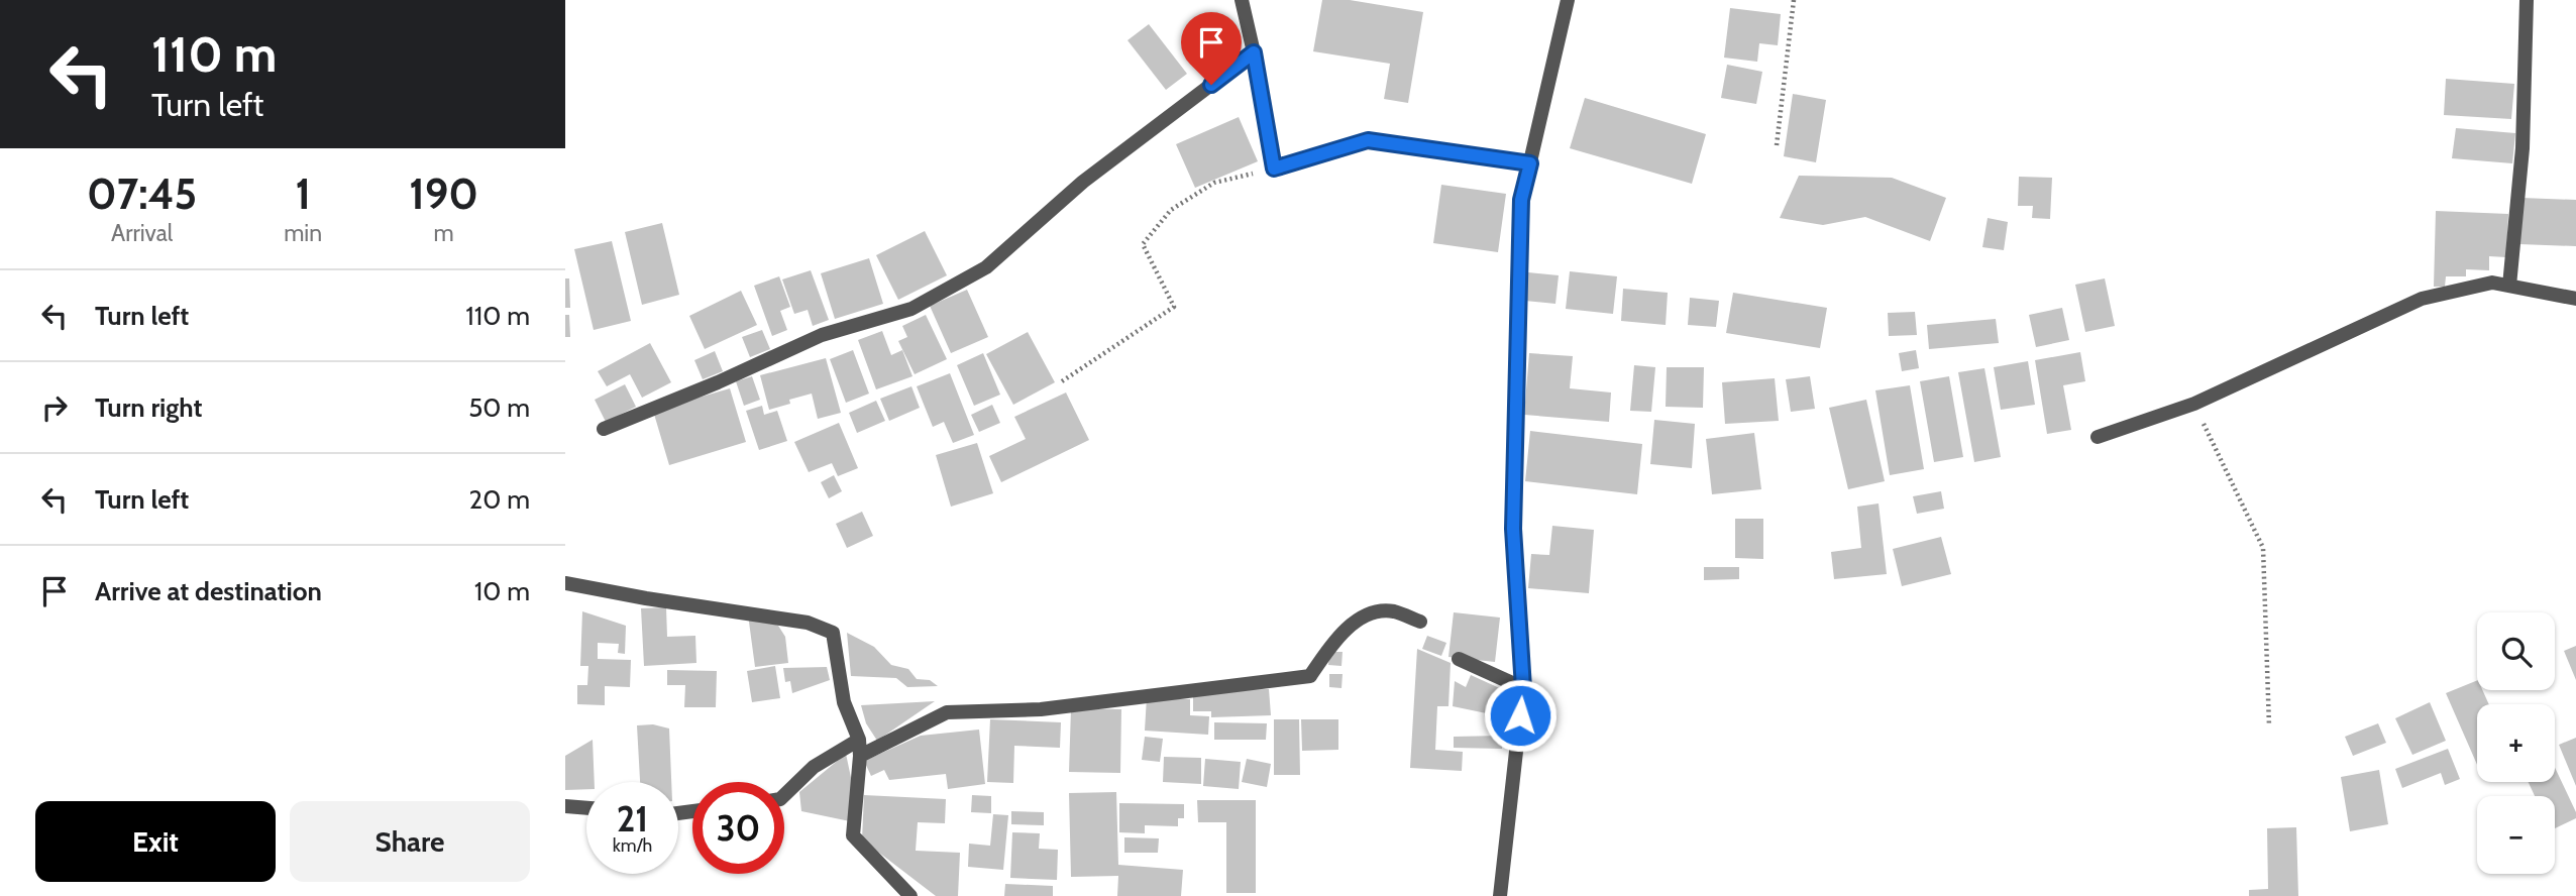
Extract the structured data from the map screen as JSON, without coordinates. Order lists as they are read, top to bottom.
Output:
{
  "page": {
    "turn": ["110 m", "Turn left"],
    "eta": [
      "07:45",
      "Arrival",
      "1",
      "min",
      "190",
      "m"
    ],
    "list": [
      {
        "name": "Turn left",
        "value": "110 m"
      },
      {
        "name": "Turn right",
        "value": "50 m"
      },
      {
        "name": "Turn left",
        "value": "20 m"
      },
      {
        "name": "Arrive at destination",
        "value": "10 m"
      }
    ],
    "map_buttons": ["+", "−"],
    "speed": "21 km/h",
    "limit": "30",
    "buttons": ["Exit", "Share"]
  }
}
